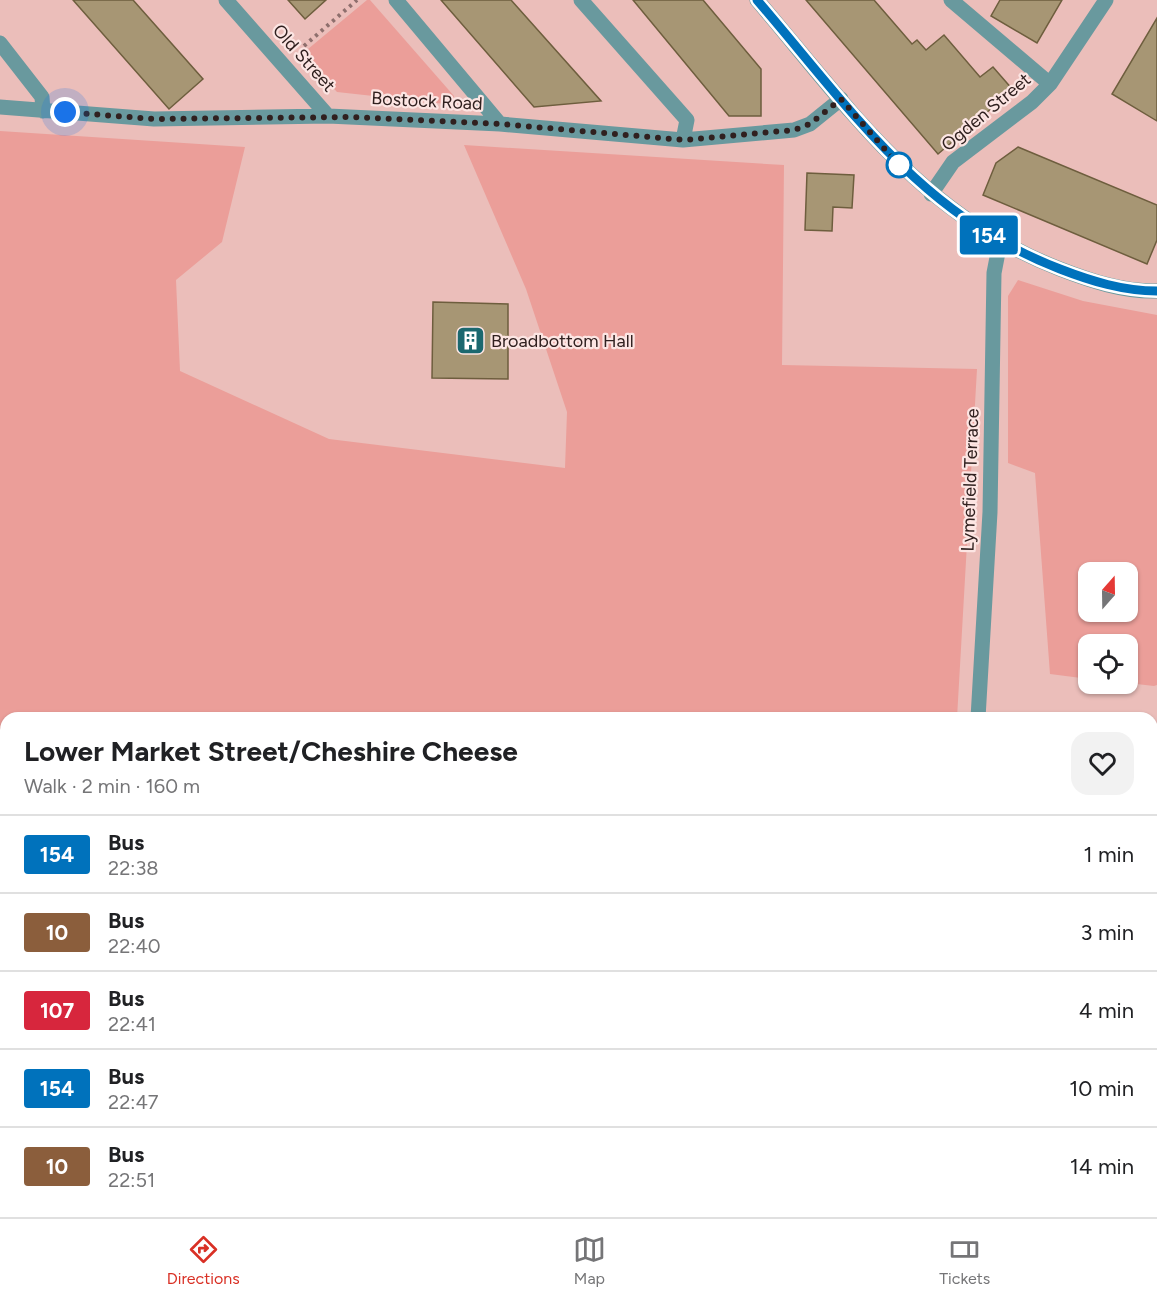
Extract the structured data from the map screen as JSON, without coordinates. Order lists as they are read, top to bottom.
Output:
{
  "streets": {
    "street": [
      "Old Street",
      "Bostock Road",
      "Ogden Street",
      "Lymefield Terrace"
    ]
  },
  "crossings": [
    ["Old Street", "Bostock Road"]
  ],
  "places": {
    "building": ["Broadbottom Hall"]
  },
  "lines": ["bus line 154"],
  "north": "top",
  "page": {
    "on_map": "154",
    "heading": ["Lower Market Street/Cheshire Cheese", "Walk · 2 min · 160 m"],
    "list": [
      {
        "mark": "154",
        "name": "Bus",
        "note": "22:38",
        "value": "1 min"
      },
      {
        "mark": "10",
        "name": "Bus",
        "note": "22:40",
        "value": "3 min"
      },
      {
        "mark": "107",
        "name": "Bus",
        "note": "22:41",
        "value": "4 min"
      },
      {
        "mark": "154",
        "name": "Bus",
        "note": "22:47",
        "value": "10 min"
      },
      {
        "mark": "10",
        "name": "Bus",
        "note": "22:51",
        "value": "14 min"
      }
    ],
    "tabs": ["Directions", "Map", "Tickets"]
  }
}
